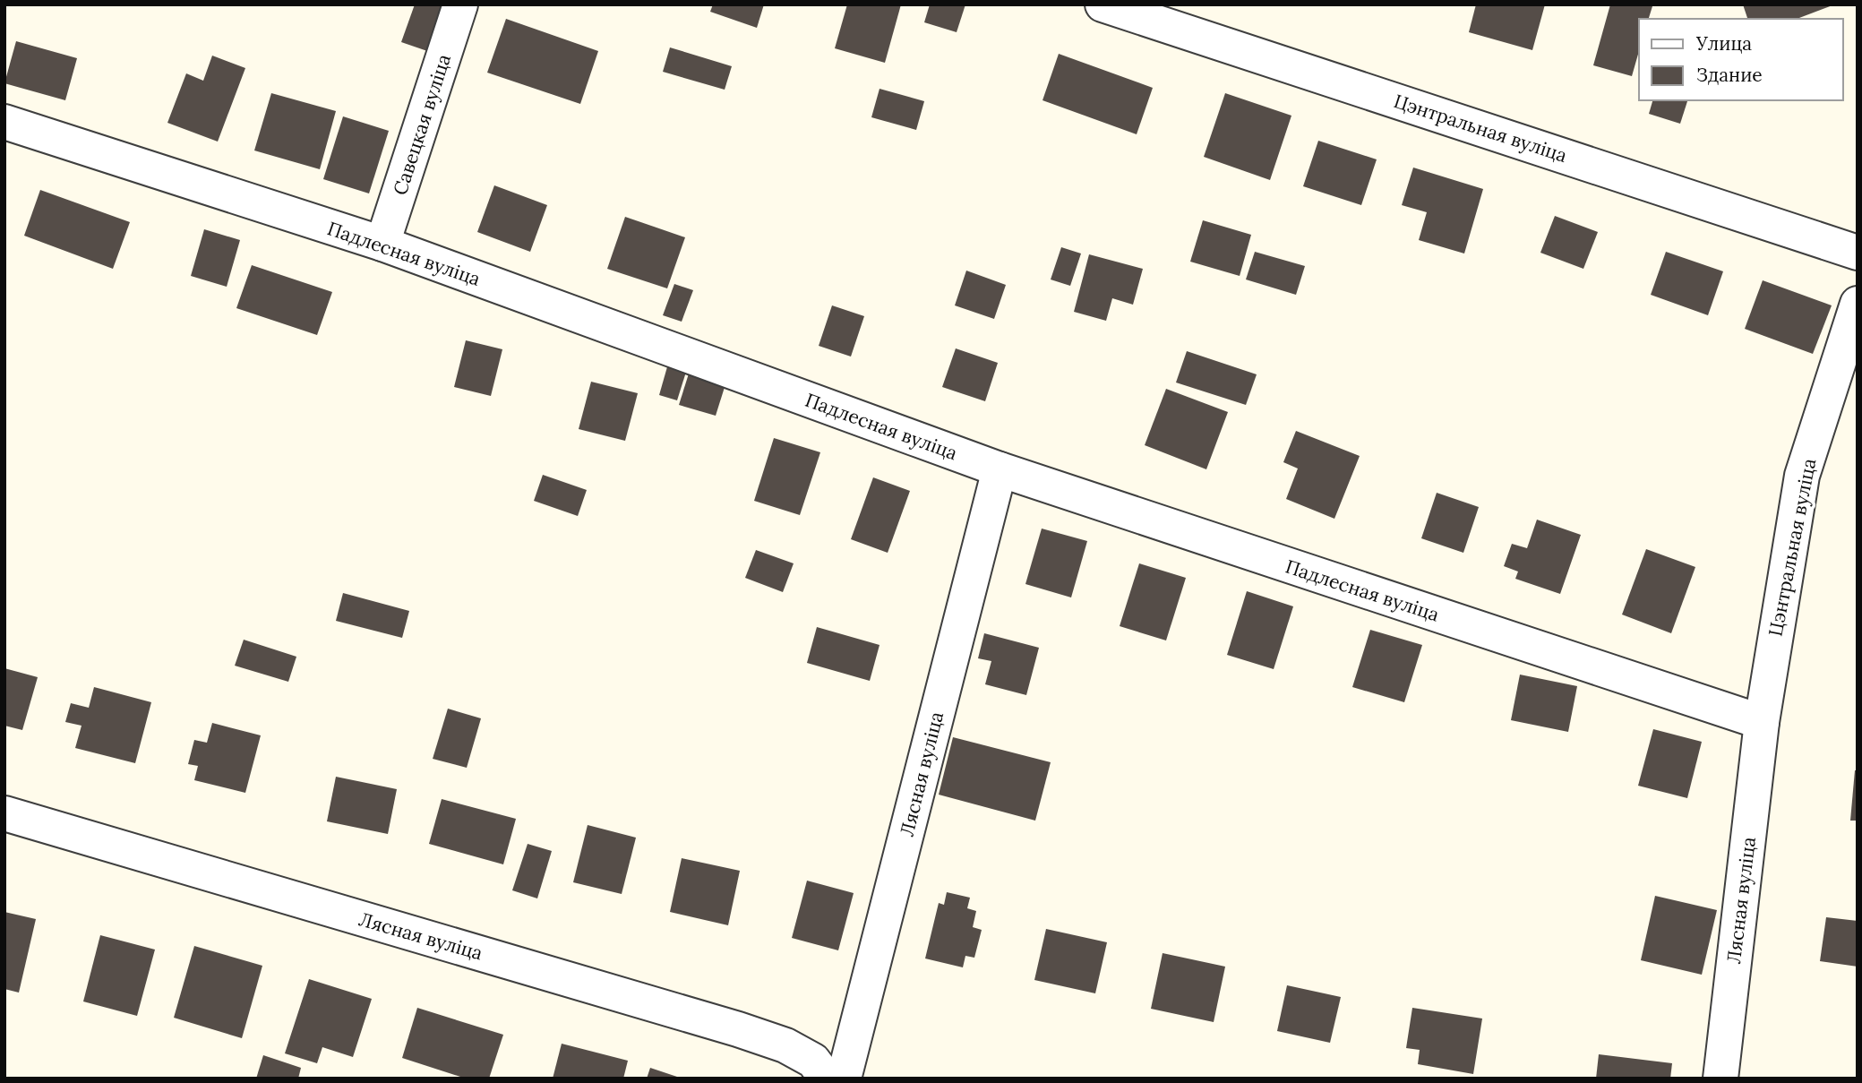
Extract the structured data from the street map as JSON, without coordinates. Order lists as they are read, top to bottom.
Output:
{
  "streets": {
    "street": [
      "Савецкая вуліца",
      "Цэнтральная вуліца",
      "Падлесная вуліца",
      "Лясная вуліца"
    ]
  },
  "crossings": [
    ["Савецкая вуліца", "Падлесная вуліца"],
    ["Цэнтральная вуліца", "Падлесная вуліца"],
    ["Цэнтральная вуліца", "Лясная вуліца"],
    ["Падлесная вуліца", "Лясная вуліца"]
  ],
  "legend": ["Улица", "Здание"]
}
